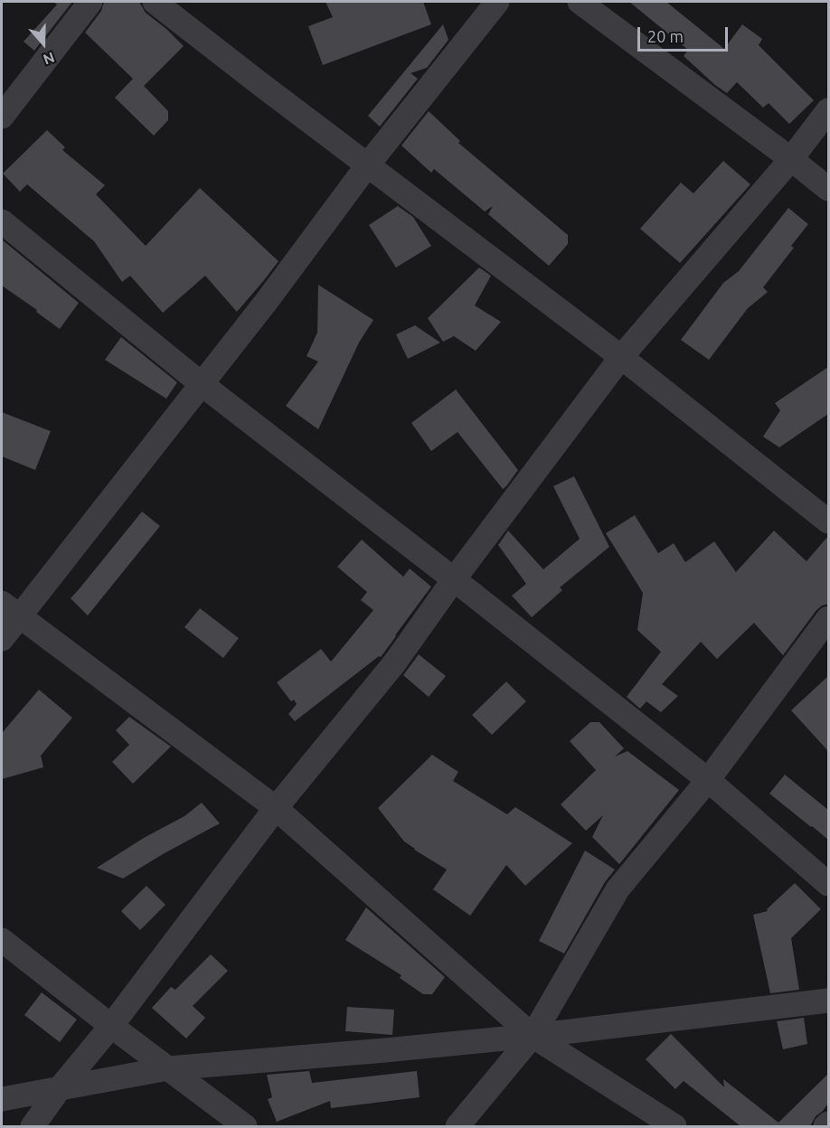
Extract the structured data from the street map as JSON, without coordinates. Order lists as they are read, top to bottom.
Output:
{
  "scale_bar": "20 m",
  "north": "bottom"
}
